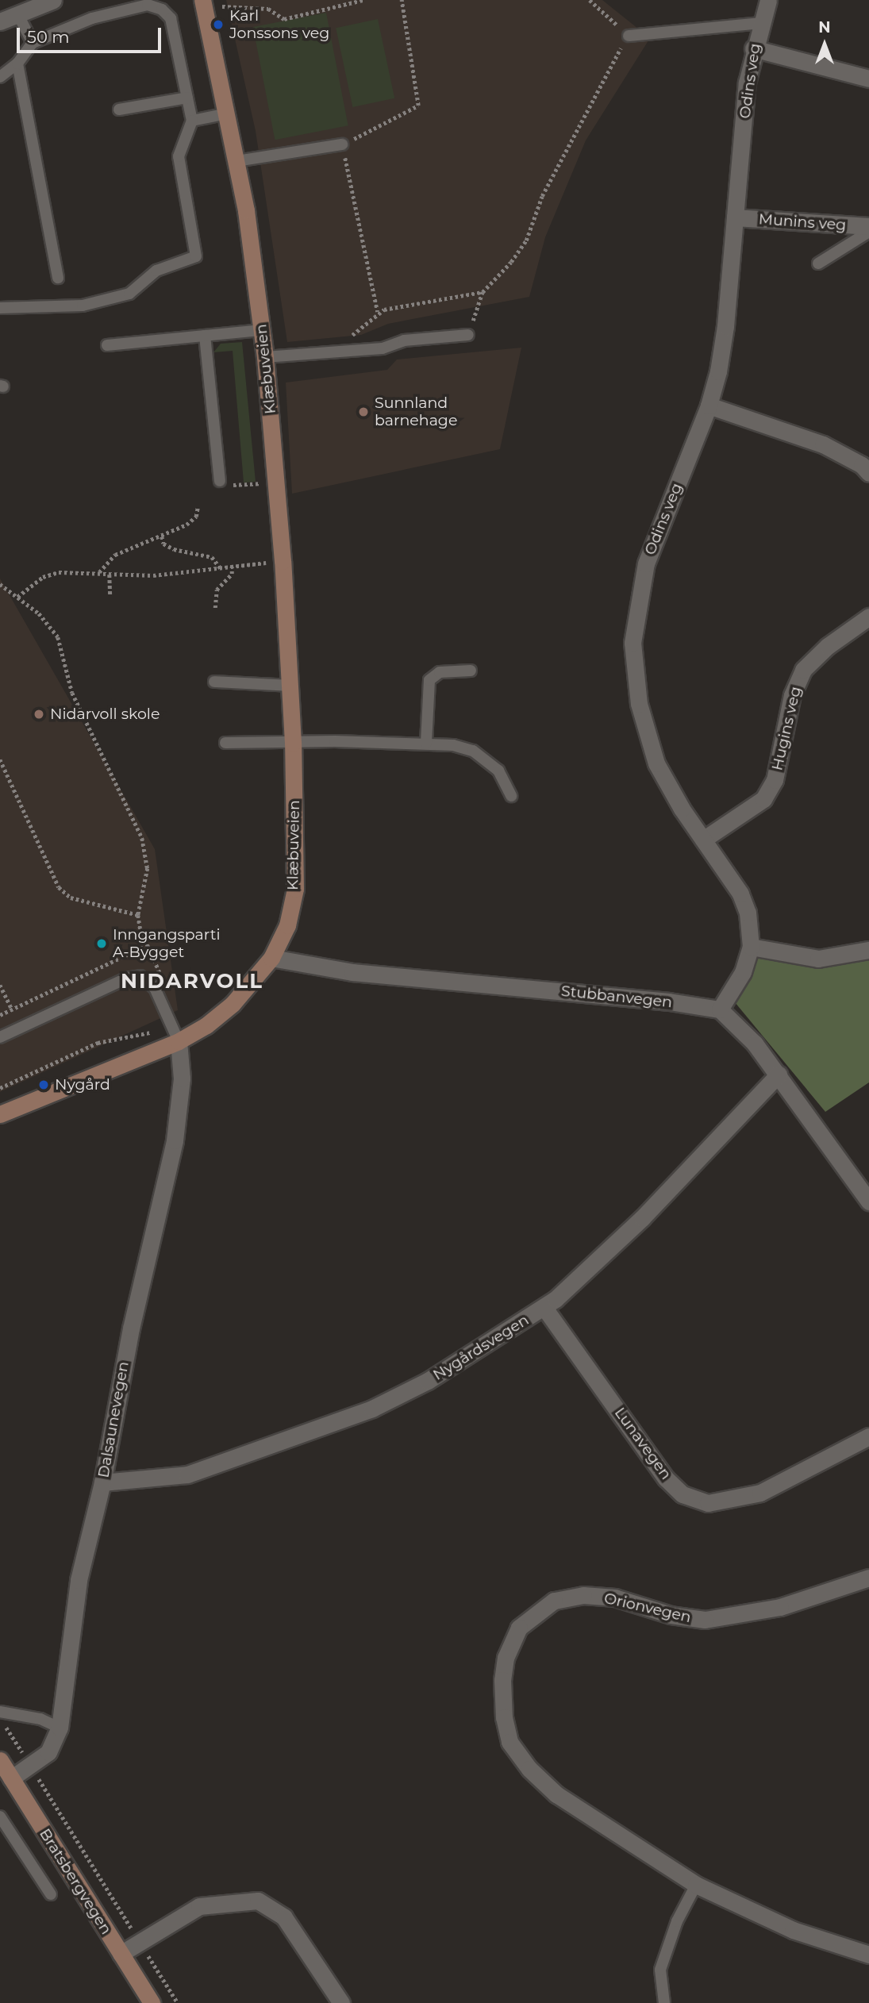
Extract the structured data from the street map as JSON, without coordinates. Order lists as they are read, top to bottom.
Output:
{
  "streets": {
    "street": [
      "Odins veg",
      "Munins veg",
      "Klæbuveien",
      "Hugins veg",
      "Stubbanvegen",
      "Nygårdsvegen",
      "Dalsaunevegen",
      "Lunavegen",
      "Orionvegen",
      "Bratsbergvegen"
    ]
  },
  "crossings": [
    ["Odins veg", "Munins veg"],
    ["Odins veg", "Hugins veg"],
    ["Odins veg", "Stubbanvegen"],
    ["Klæbuveien", "Stubbanvegen"],
    ["Klæbuveien", "Dalsaunevegen"],
    ["Nygårdsvegen", "Dalsaunevegen"],
    ["Nygårdsvegen", "Lunavegen"],
    ["Dalsaunevegen", "Bratsbergvegen"]
  ],
  "districts": ["NIDARVOLL"],
  "places": [
    "Karl Jonssons veg",
    "Sunnland barnehage",
    "Nidarvoll skole",
    "Inngangsparti A-Bygget",
    "Nygård"
  ],
  "scale_bar": "50 m",
  "north": "top"
}
